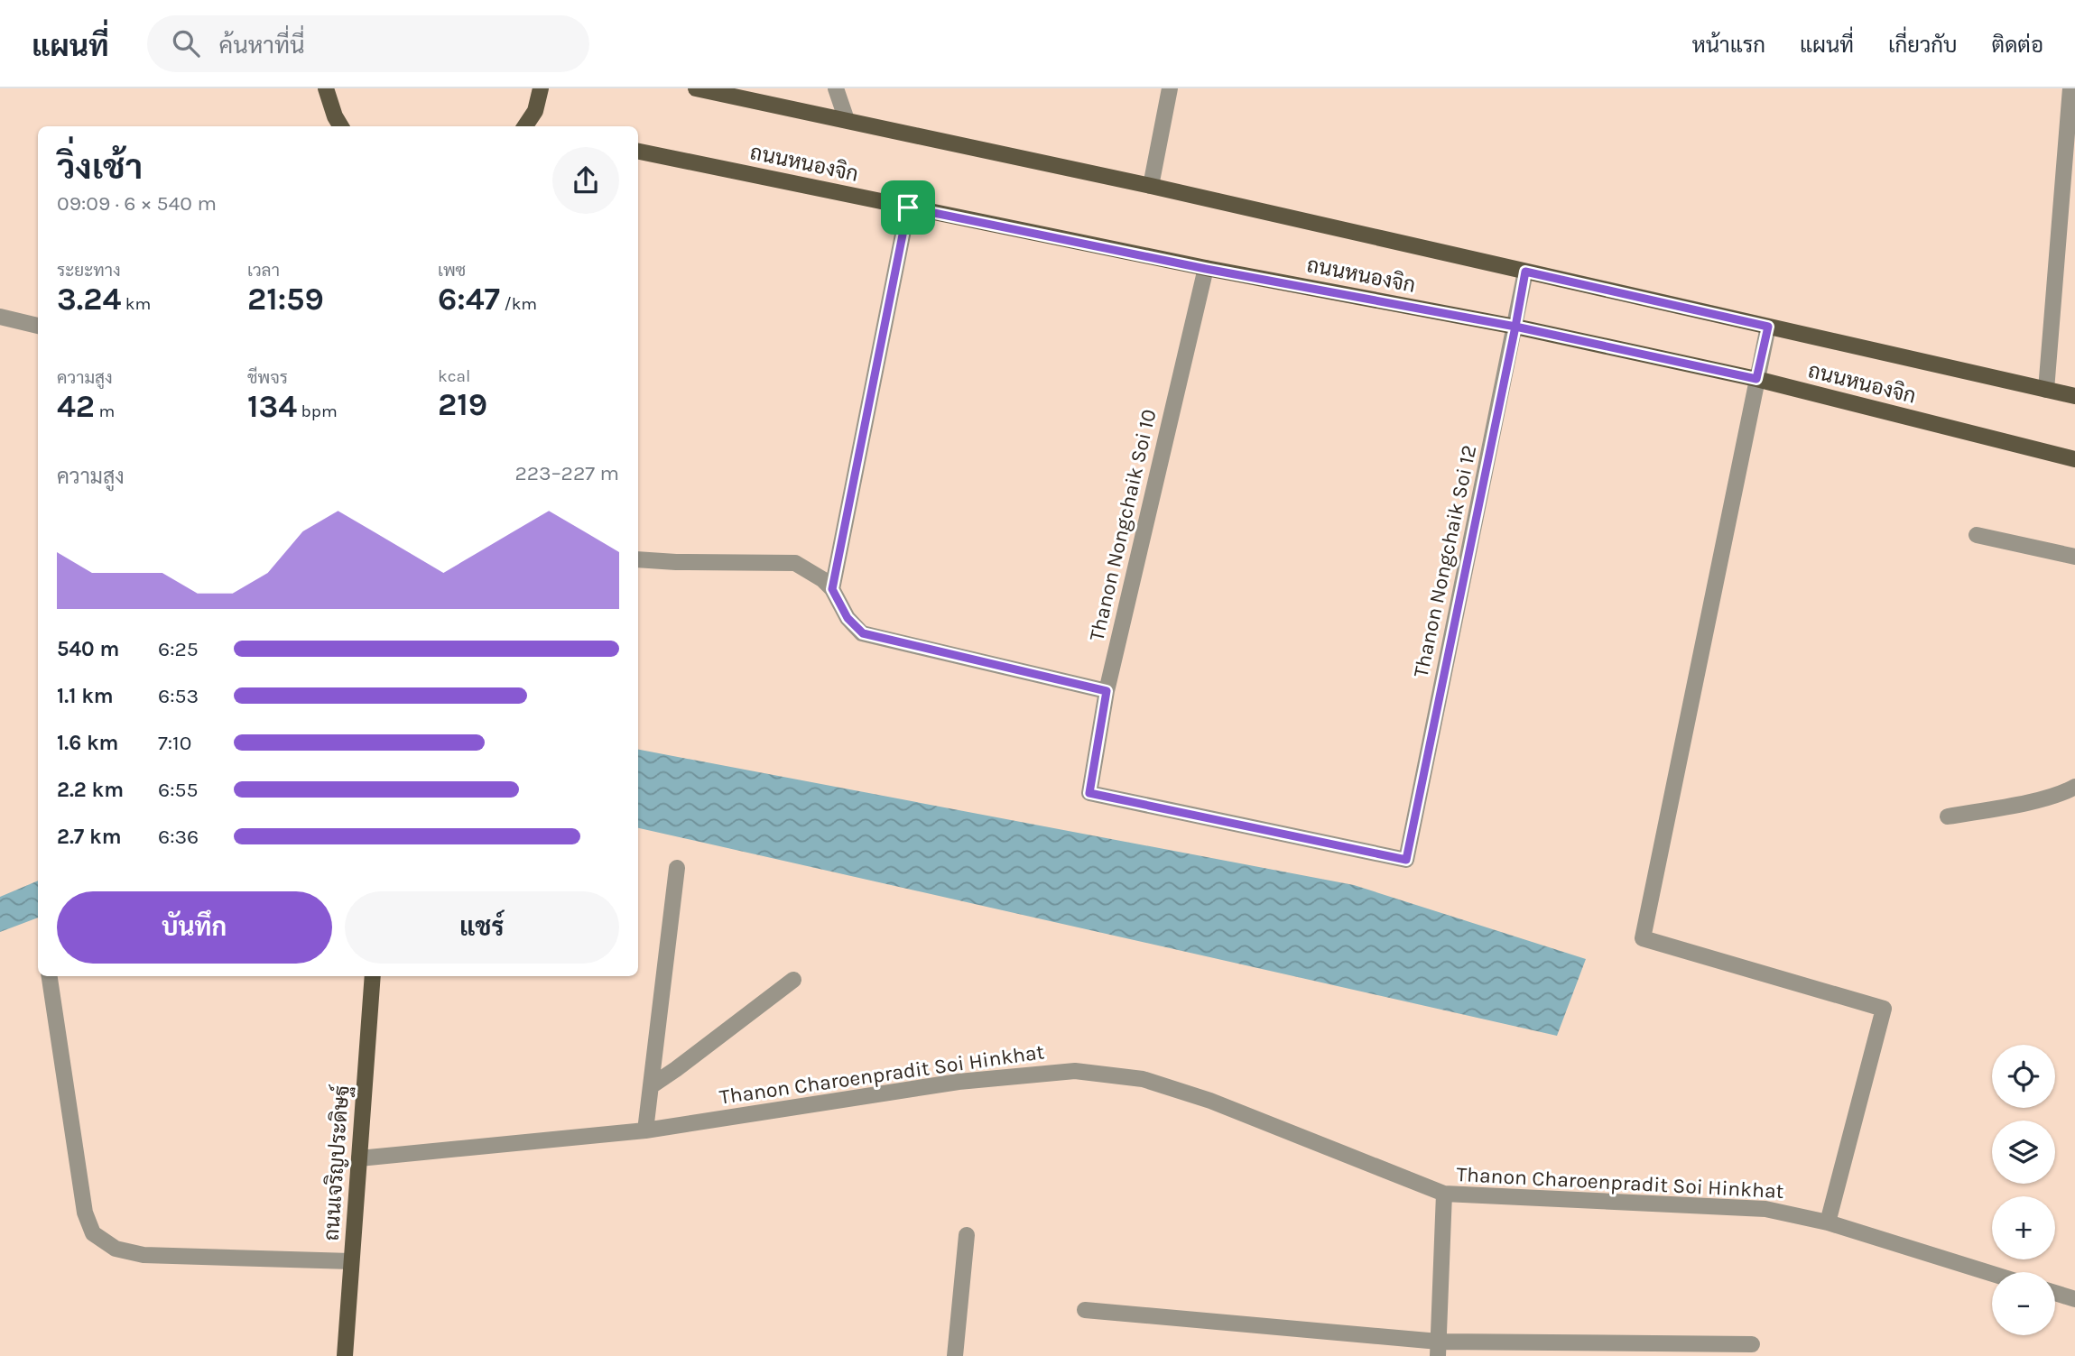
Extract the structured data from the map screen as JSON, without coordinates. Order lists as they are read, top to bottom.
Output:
{
  "streets": {
    "main road": ["ถนนหนองจิก", "ถนนเจริญประดิษฐ์"],
    "street": ["Thanon Nongchaik Soi 10", "Thanon Nongchaik Soi 12", "Thanon Charoenpradit Soi Hinkhat"]
  },
  "crossings": [
    ["ถนนหนองจิก", "Thanon Nongchaik Soi 10"],
    ["ถนนหนองจิก", "Thanon Nongchaik Soi 12"],
    ["Thanon Nongchaik Soi 10", "Thanon Nongchaik Soi 12"],
    ["Thanon Charoenpradit Soi Hinkhat", "ถนนเจริญประดิษฐ์"]
  ],
  "page": {
    "header": "แผนที่",
    "search": "ค้นหาที่นี่",
    "nav": [
      "หน้าแรก",
      "แผนที่",
      "เกี่ยวกับ",
      "ติดต่อ"
    ],
    "heading": ["วิ่งเช้า", "09:09 · 6 × 540 m"],
    "stats": [
      ["ระยะทาง", "3.24 km"],
      ["เวลา", "21:59"],
      ["เพซ", "6:47 /km"],
      ["ความสูง", "42 m"],
      ["ชีพจร", "134 bpm"],
      ["kcal", "219"]
    ],
    "chart": ["ความสูง", "223–227 m"],
    "list": [
      {
        "name": "540 m",
        "note": "6:25"
      },
      {
        "name": "1.1 km",
        "note": "6:53"
      },
      {
        "name": "1.6 km",
        "note": "7:10"
      },
      {
        "name": "2.2 km",
        "note": "6:55"
      },
      {
        "name": "2.7 km",
        "note": "6:36"
      }
    ],
    "buttons": ["บันทึก", "แชร์"],
    "map_buttons": ["+", "−"]
  }
}
